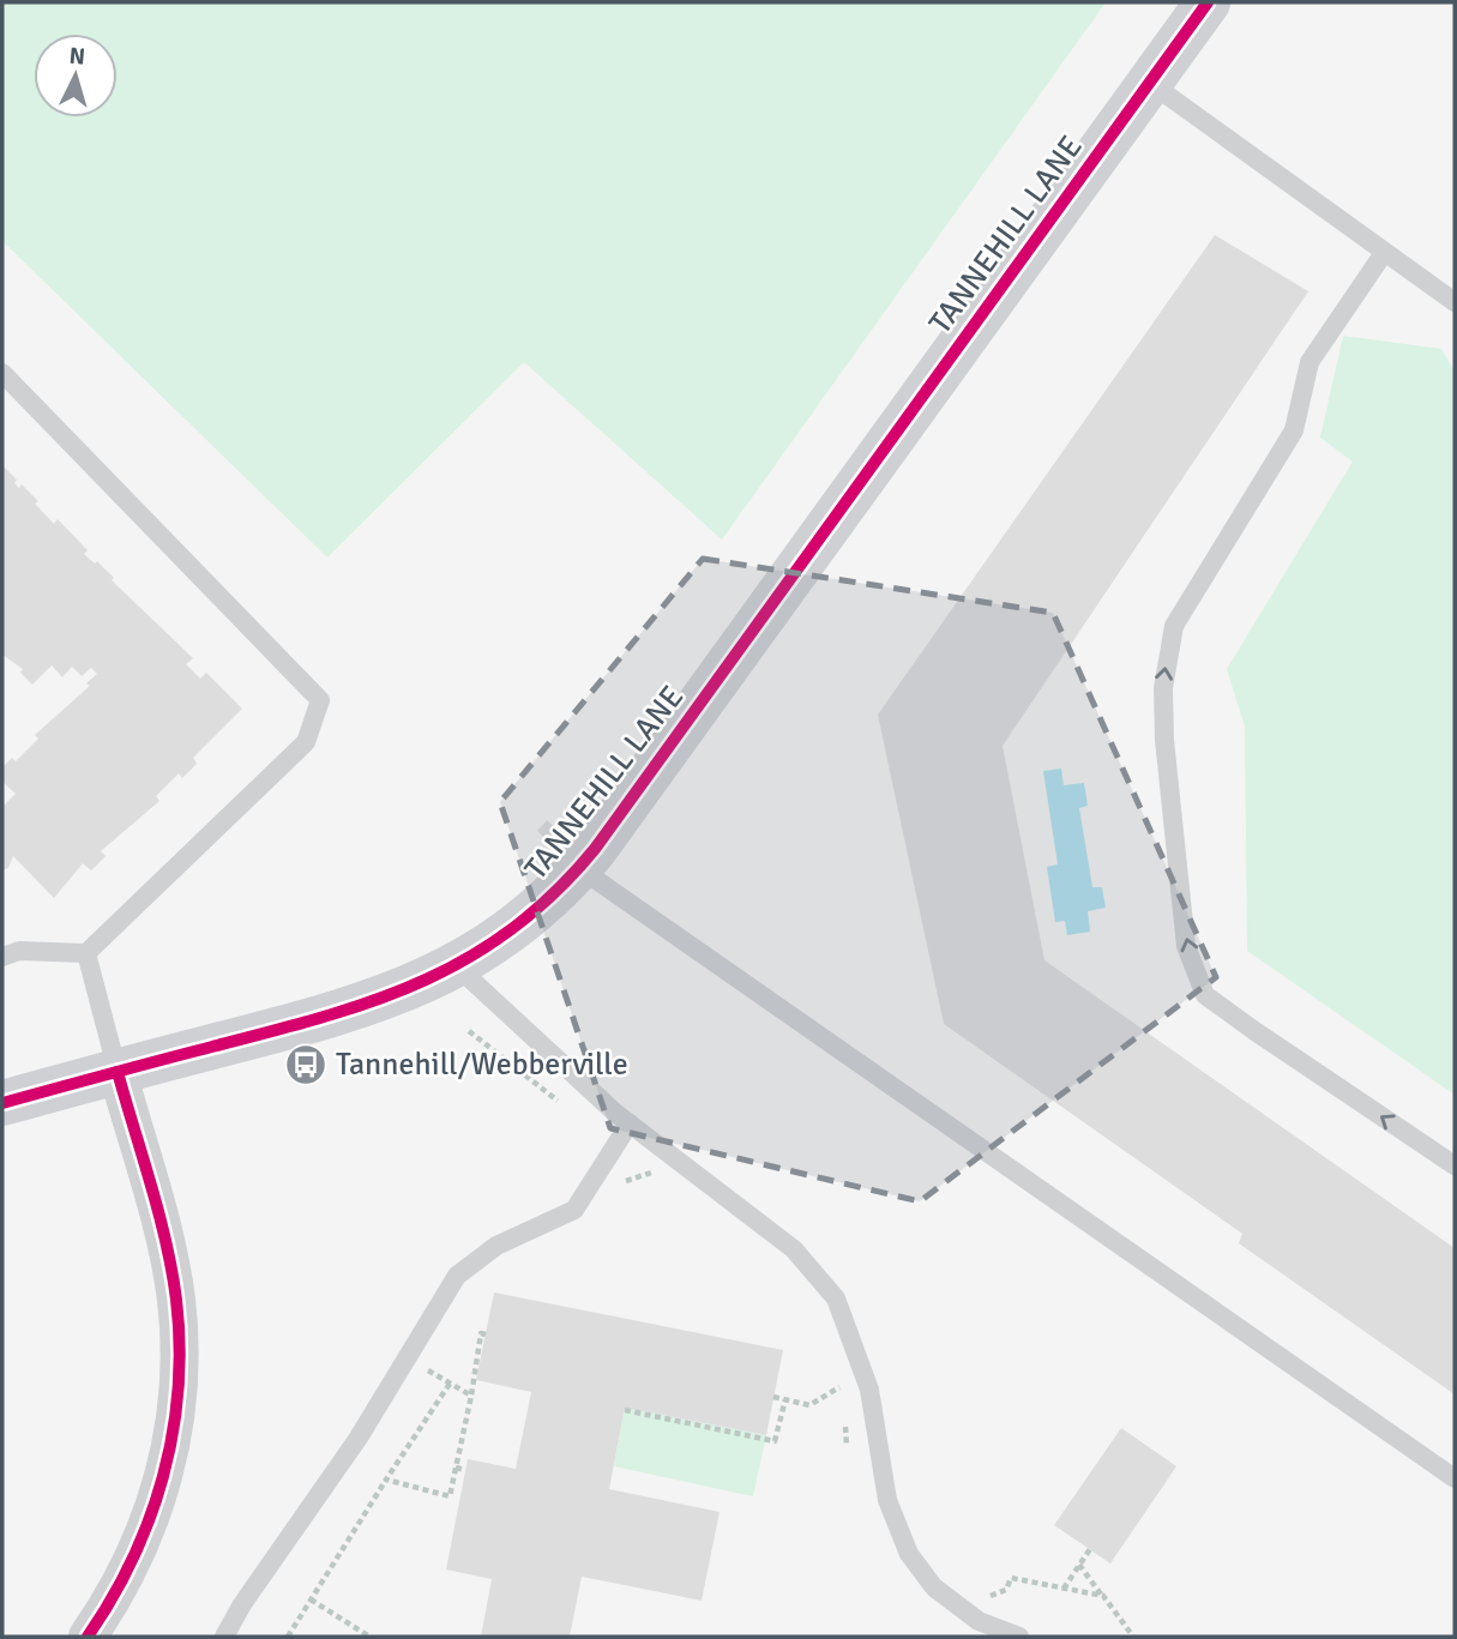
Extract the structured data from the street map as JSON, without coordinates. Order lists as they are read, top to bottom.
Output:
{
  "streets": {
    "street": ["TANNEHILL LANE"]
  },
  "places": {
    "bus stop": ["Tannehill/Webberville"]
  },
  "north": "top"
}
